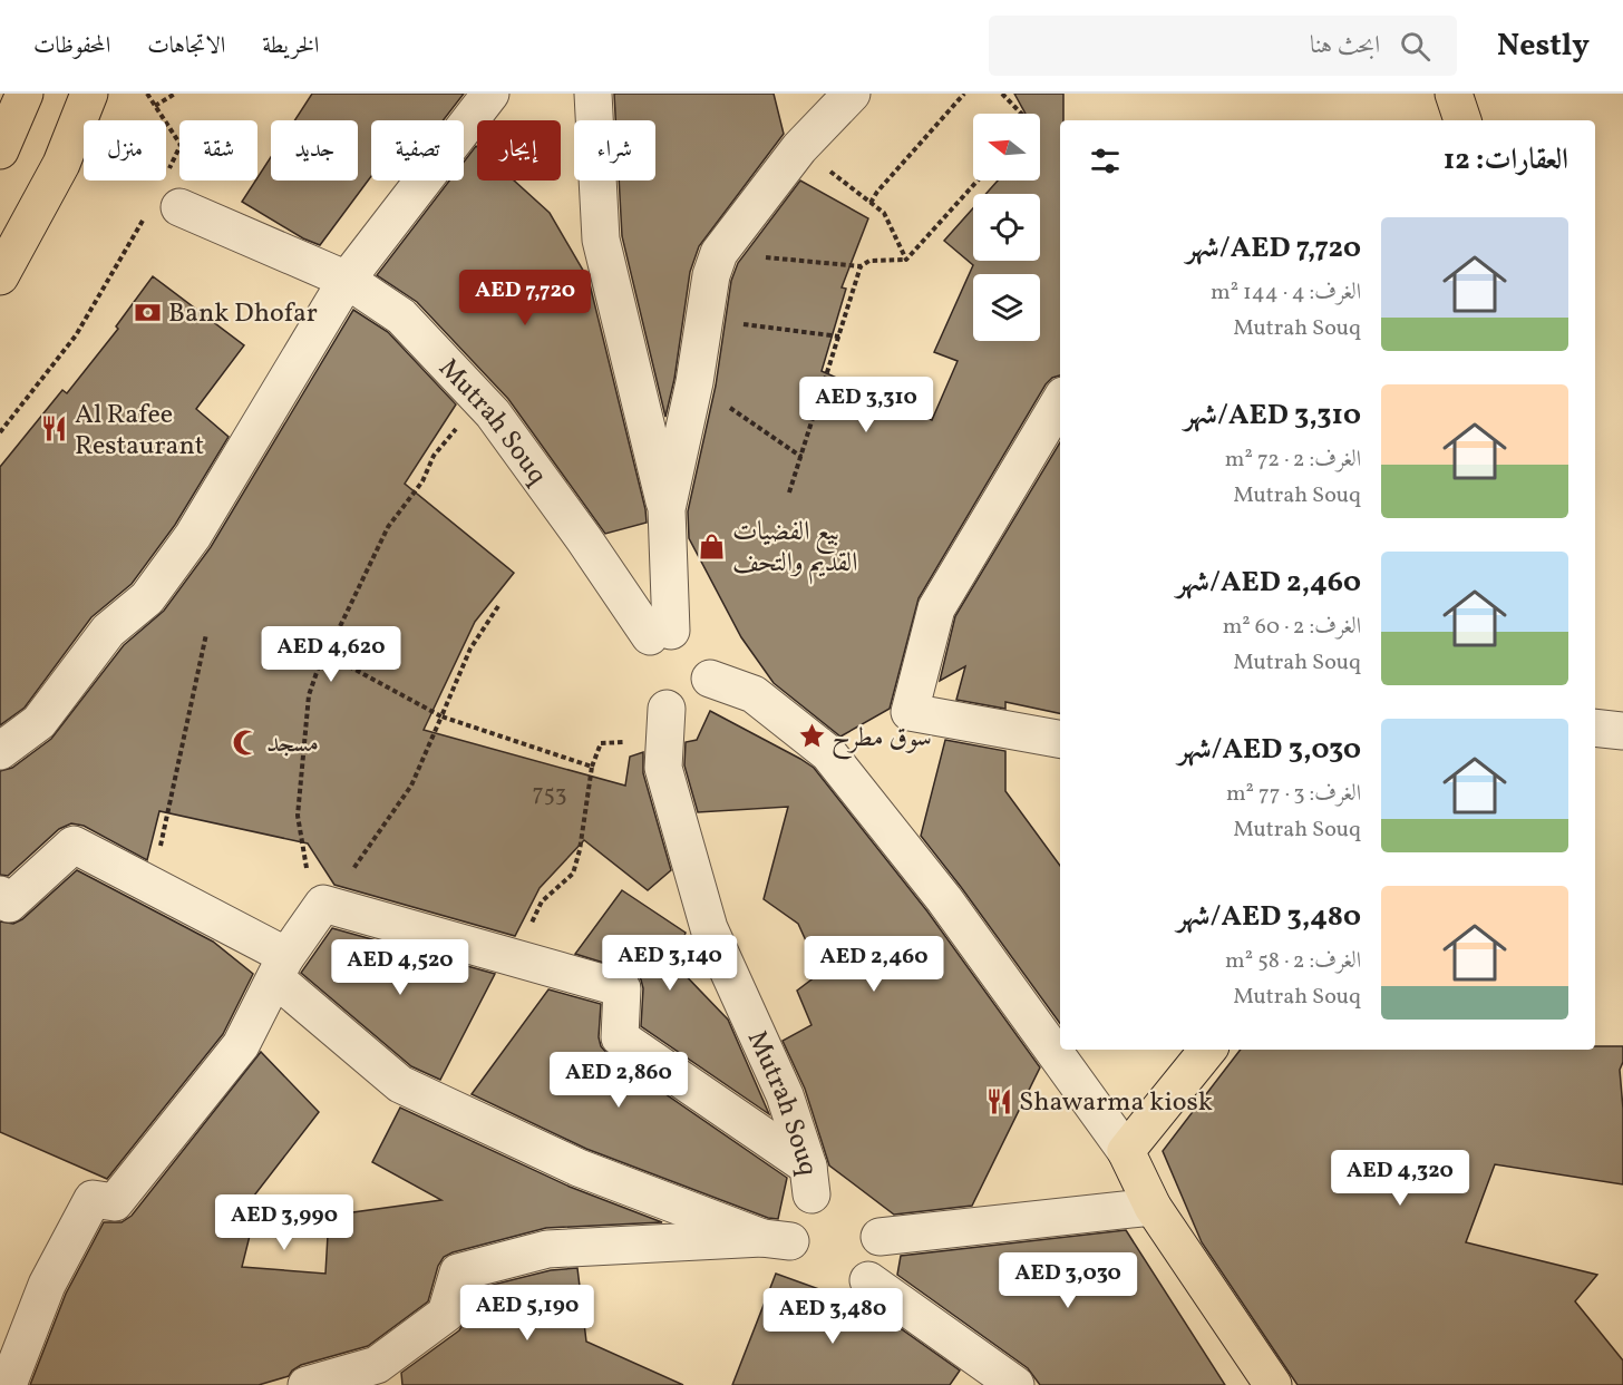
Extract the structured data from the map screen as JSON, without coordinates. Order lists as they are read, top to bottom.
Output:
{
  "streets": {
    "street": ["Mutrah Souq"]
  },
  "places": {
    "bank": ["Bank Dhofar"],
    "restaurant": ["Al Rafee Restaurant", "Shawarma kiosk"],
    "shop": ["بيع الفضيات القديم والتحف"],
    "place": ["سوق مطرح"],
    "mosque": ["مسجد"]
  },
  "house_numbers": ["753"],
  "north": "left",
  "page": {
    "header": "Nestly",
    "search": "ابحث هنا",
    "nav": ["الخريطة", "الاتجاهات", "المحفوظات"],
    "chip": [
      "شراء",
      "إيجار",
      "تصفية",
      "جديد",
      "شقة",
      "منزل"
    ],
    "heading": "العقارات: 12",
    "list": [
      {
        "name": "AED 7,720/شهر",
        "note": "الغرف: 4 · 144 m² · Mutrah Souq"
      },
      {
        "name": "AED 3,310/شهر",
        "note": "الغرف: 2 · 72 m² · Mutrah Souq"
      },
      {
        "name": "AED 2,460/شهر",
        "note": "الغرف: 2 · 60 m² · Mutrah Souq"
      },
      {
        "name": "AED 3,030/شهر",
        "note": "الغرف: 3 · 77 m² · Mutrah Souq"
      },
      {
        "name": "AED 3,480/شهر",
        "note": "الغرف: 2 · 58 m² · Mutrah Souq"
      }
    ],
    "price": [
      "AED 7,720",
      "AED 3,310",
      "AED 4,620",
      "AED 3,140",
      "AED 2,460",
      "AED 4,520",
      "AED 2,860",
      "AED 4,320",
      "AED 3,990",
      "AED 3,030",
      "AED 5,190",
      "AED 3,480"
    ]
  }
}
